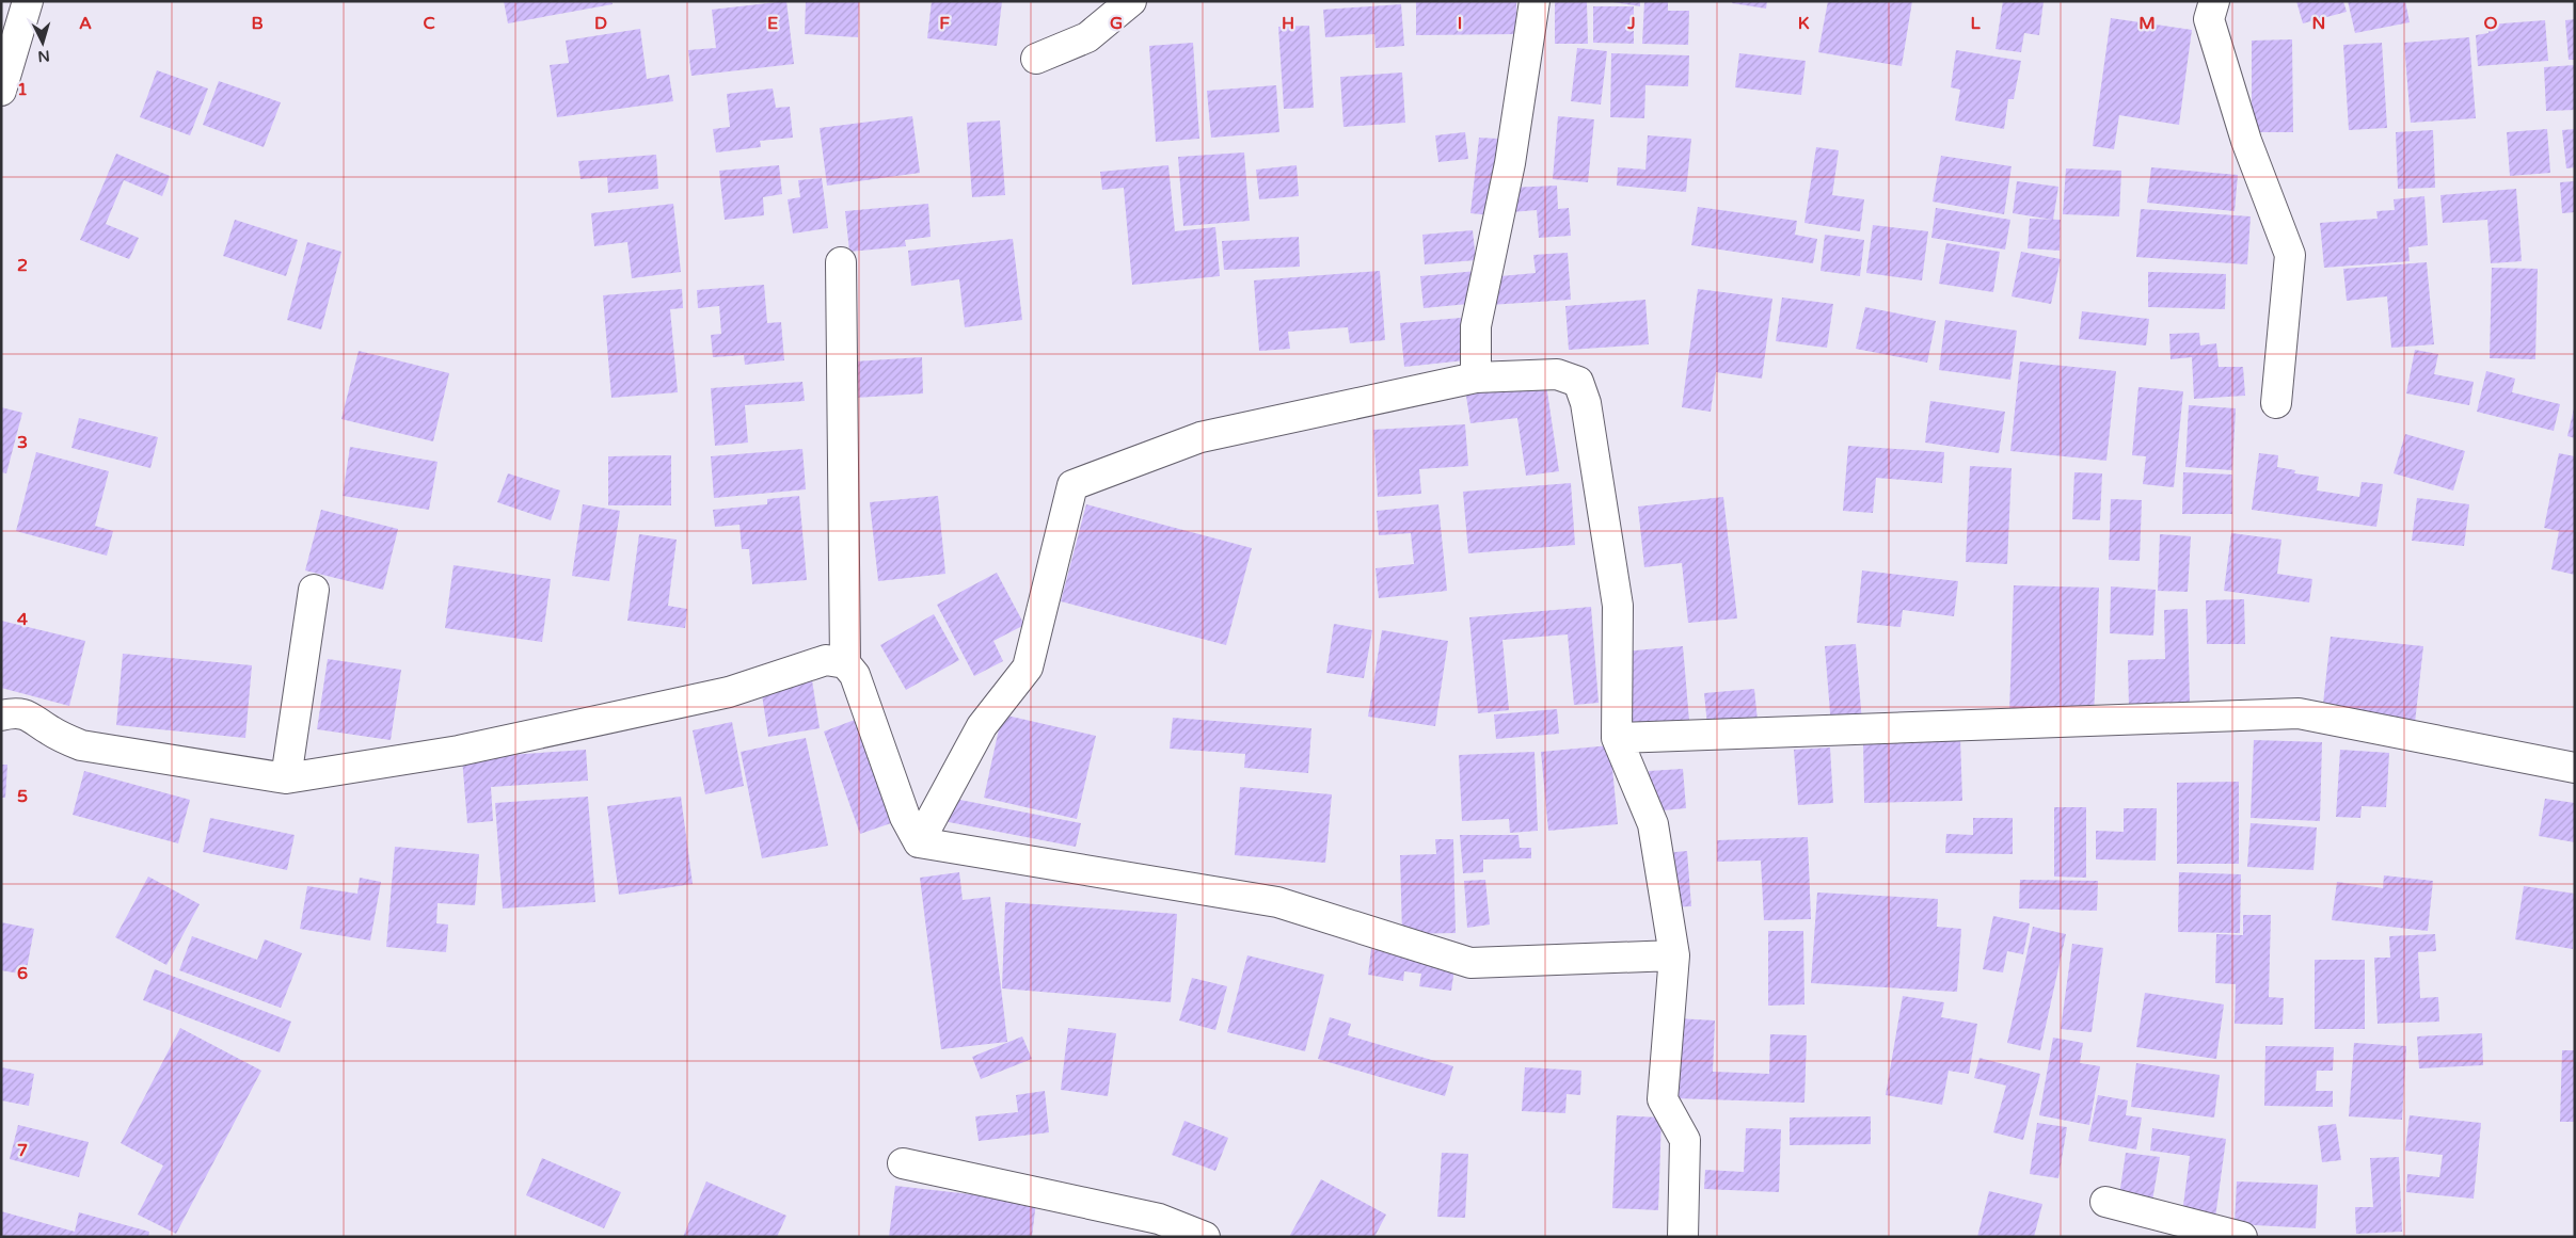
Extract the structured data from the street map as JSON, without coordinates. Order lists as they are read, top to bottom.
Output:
{
  "north": "bottom",
  "grid": {
    "columns": [
      "A",
      "B",
      "C",
      "D",
      "E",
      "F",
      "G",
      "H",
      "I",
      "J",
      "K",
      "L",
      "M",
      "N",
      "O"
    ],
    "rows": [
      "1",
      "2",
      "3",
      "4",
      "5",
      "6",
      "7"
    ]
  }
}
